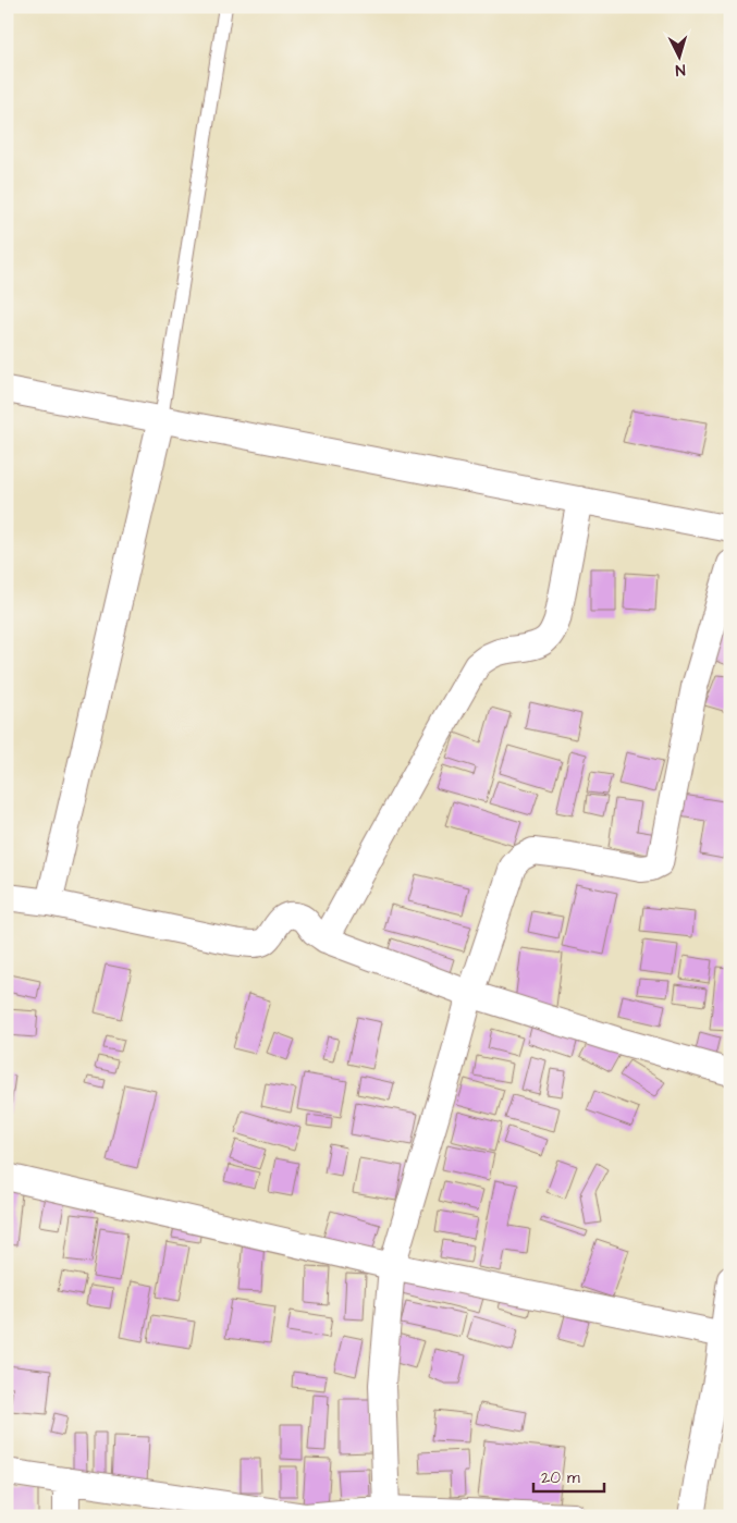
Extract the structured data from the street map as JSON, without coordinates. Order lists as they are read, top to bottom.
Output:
{
  "scale_bar": "20 m",
  "north": "bottom"
}
